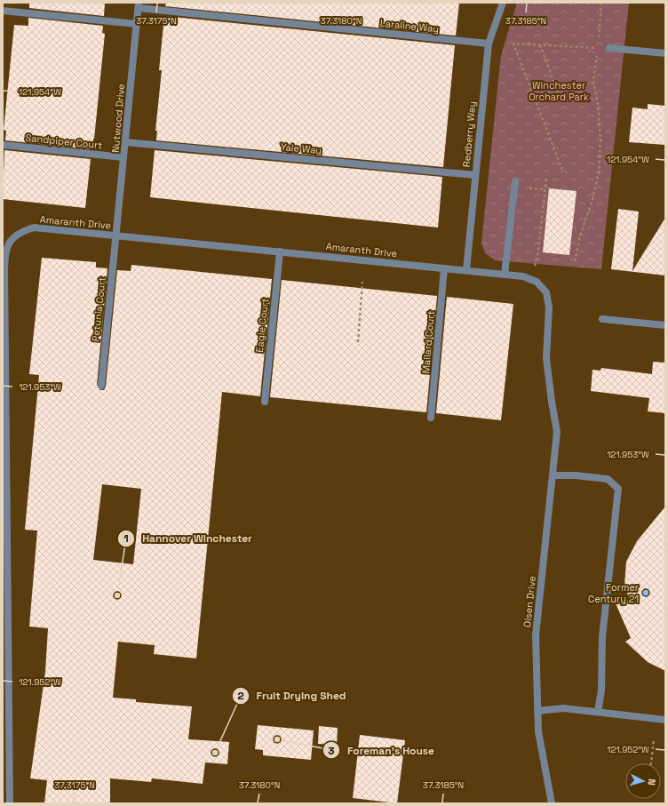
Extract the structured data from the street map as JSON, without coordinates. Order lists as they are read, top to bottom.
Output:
{
  "streets": {
    "street": [
      "Laraline Way",
      "Nutwood Drive",
      "Redberry Way",
      "Sandpiper Court",
      "Yale Way",
      "Amaranth Drive",
      "Petunia Court",
      "Eagle Court",
      "Mallard Court",
      "Olsen Drive"
    ]
  },
  "crossings": [
    ["Laraline Way", "Nutwood Drive"],
    ["Laraline Way", "Redberry Way"],
    ["Nutwood Drive", "Sandpiper Court"],
    ["Nutwood Drive", "Yale Way"],
    ["Nutwood Drive", "Amaranth Drive"],
    ["Nutwood Drive", "Petunia Court"],
    ["Redberry Way", "Yale Way"],
    ["Redberry Way", "Amaranth Drive"],
    ["Amaranth Drive", "Petunia Court"],
    ["Amaranth Drive", "Eagle Court"],
    ["Amaranth Drive", "Mallard Court"],
    ["Amaranth Drive", "Olsen Drive"]
  ],
  "parks": ["Winchester Orchard Park"],
  "places": [
    "Former Century 21",
    "Hannover Winchester",
    "Foreman’s House",
    "Fruit Drying Shed"
  ],
  "north": "right",
  "coordinates": [
    "37.3175°N",
    "37.3180°N",
    "37.3185°N",
    "121.954°W",
    "121.953°W",
    "121.952°W"
  ]
}
